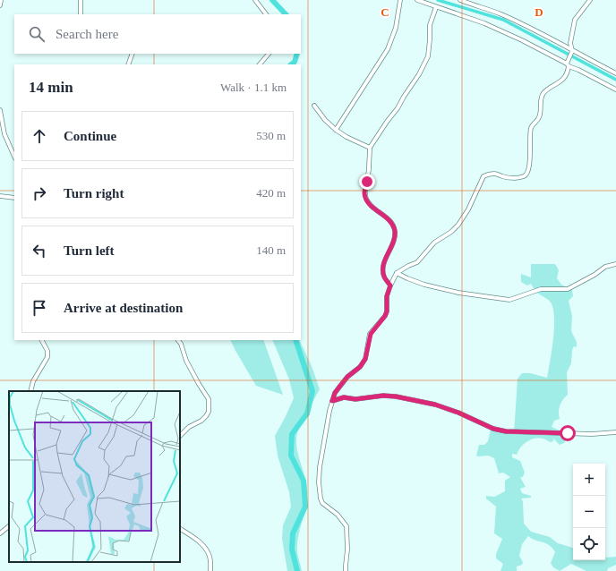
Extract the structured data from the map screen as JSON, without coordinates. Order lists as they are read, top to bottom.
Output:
{
  "page": {
    "search": "Search here",
    "heading": ["14 min", "Walk · 1.1 km"],
    "list": [
      ["Continue", "530 m"],
      ["Turn right", "420 m"],
      ["Turn left", "140 m"],
      "Arrive at destination"
    ],
    "map_buttons": ["+", "−"]
  },
  "grid": {
    "columns": ["C", "D"]
  }
}
